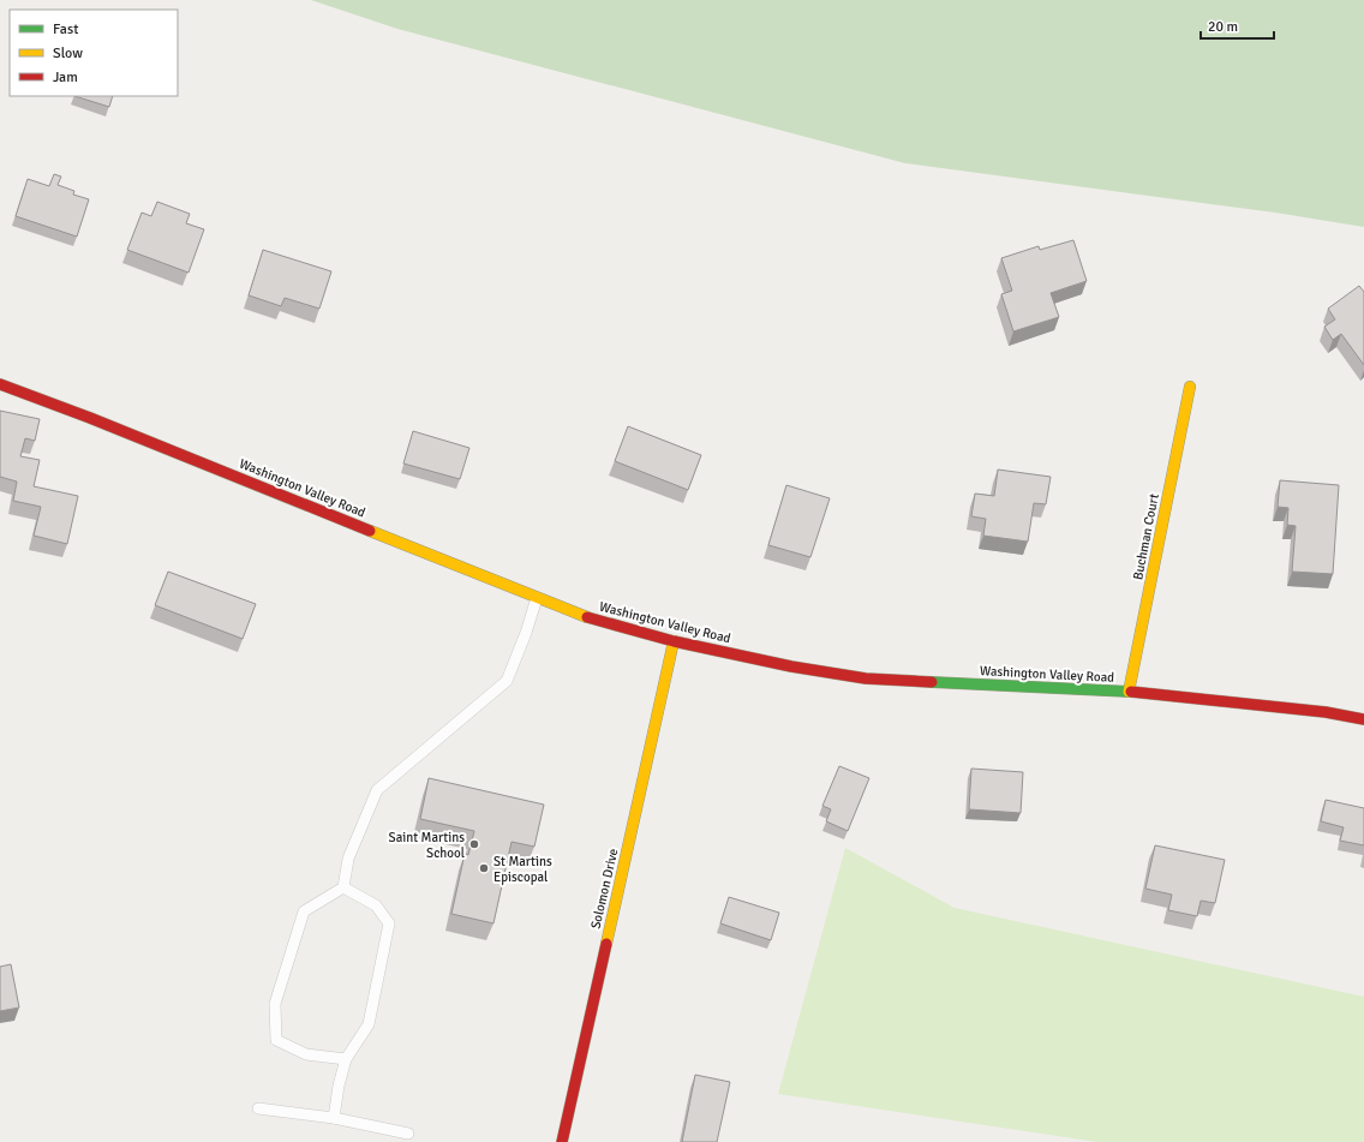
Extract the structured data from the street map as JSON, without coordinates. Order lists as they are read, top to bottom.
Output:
{
  "streets": {
    "street": ["Washington Valley Road", "Buchman Court", "Solomon Drive"]
  },
  "crossings": [
    ["Washington Valley Road", "Buchman Court"],
    ["Washington Valley Road", "Solomon Drive"]
  ],
  "places": ["Saint Martins School", "St Martins Episcopal"],
  "legend": ["Fast", "Slow", "Jam"],
  "scale_bar": "20 m"
}
